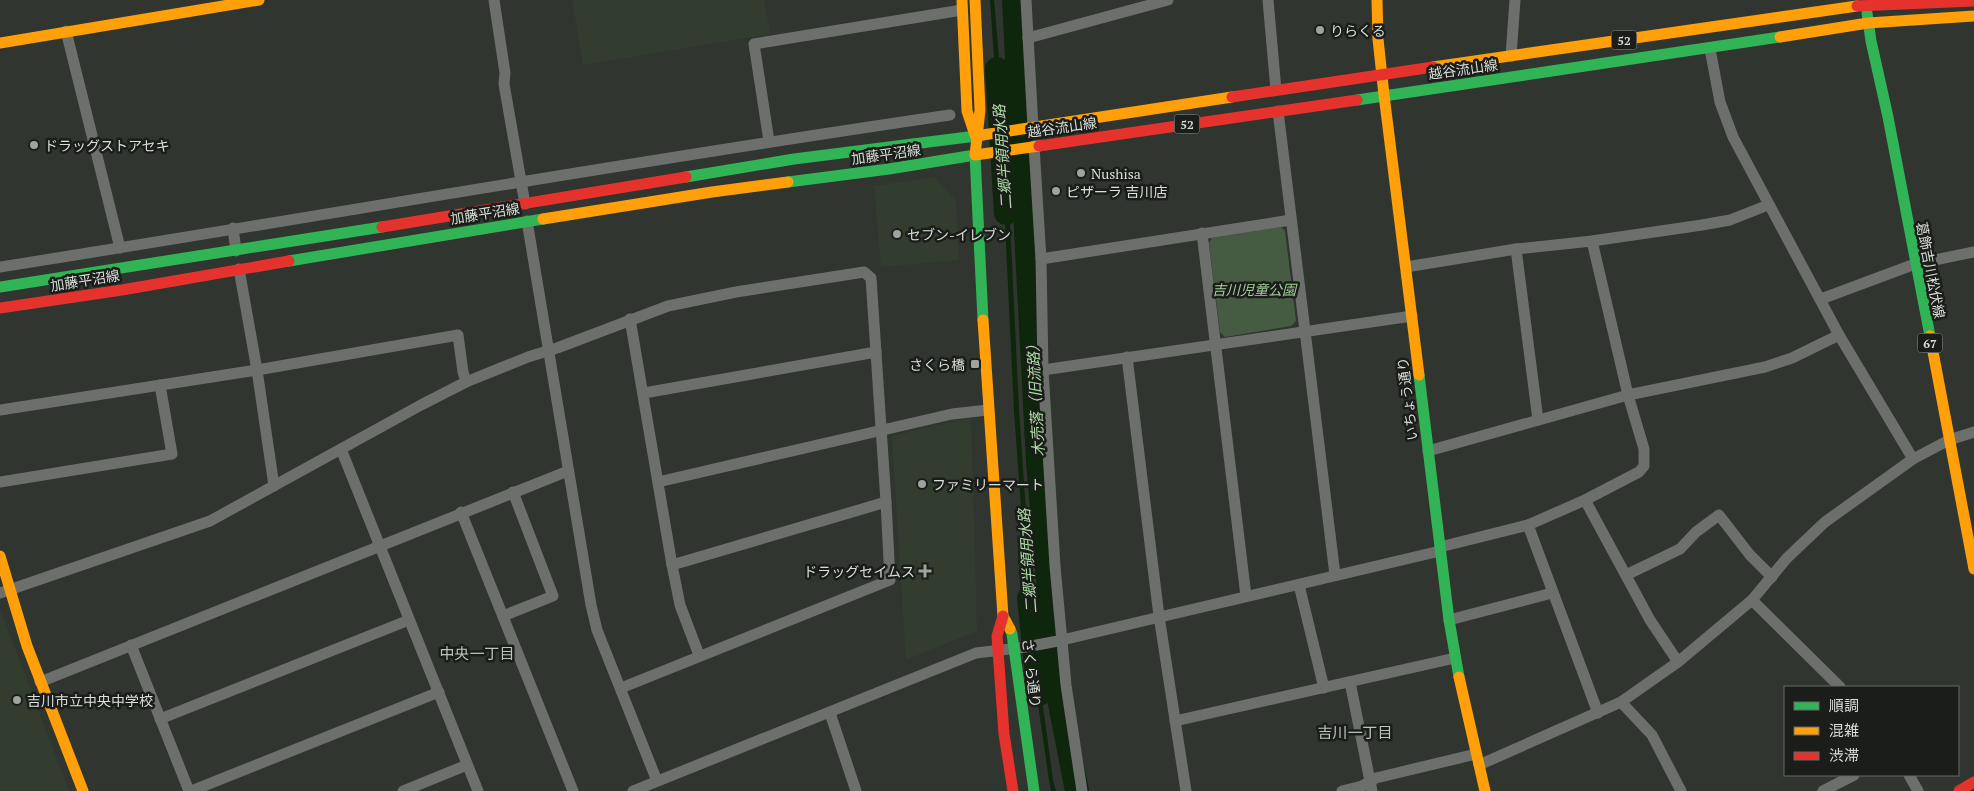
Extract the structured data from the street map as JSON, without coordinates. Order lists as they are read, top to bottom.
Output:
{
  "streets": {
    "main road": [
      "52",
      "越谷流山線",
      "加藤平沼線",
      "葛飾吉川松伏線",
      "67",
      "いちょう通り",
      "さくら通り"
    ]
  },
  "crossings": [
    ["越谷流山線", "加藤平沼線"],
    ["越谷流山線", "葛飾吉川松伏線"],
    ["越谷流山線", "いちょう通り"]
  ],
  "districts": ["中央一丁目", "吉川一丁目"],
  "water": ["二郷半領用水路", "木売落（旧流路）"],
  "parks": ["吉川児童公園"],
  "places": {
    "other": [
      "りらくる",
      "ドラッグストアセキ",
      "Nushisa",
      "ピザーラ 吉川店",
      "セブン-イレブン",
      "ファミリーマート",
      "吉川市立中央中学校"
    ],
    "transit": ["さくら橋"],
    "health": ["ドラッグセイムス"]
  },
  "legend": ["順調", "混雑", "渋滞"]
}
